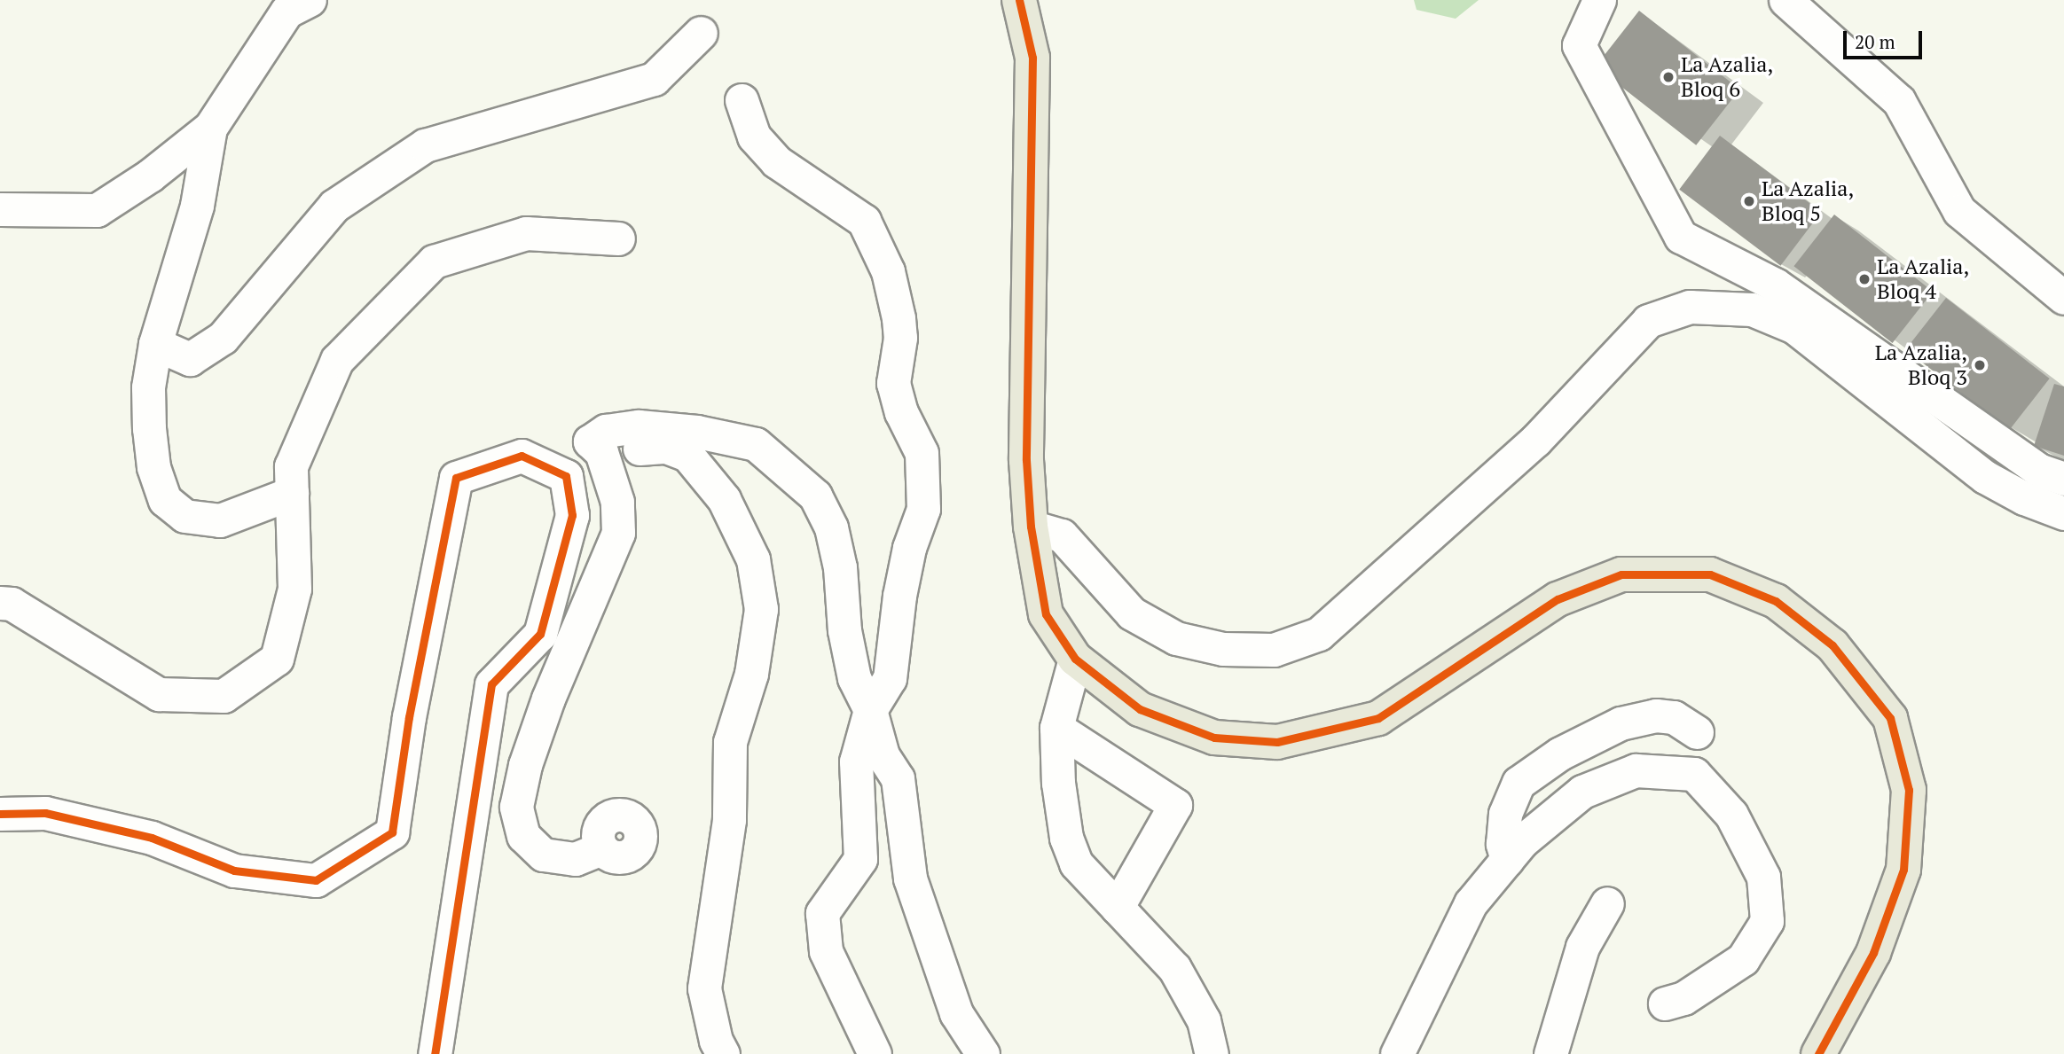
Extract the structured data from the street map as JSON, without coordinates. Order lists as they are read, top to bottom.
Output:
{
  "places": [
    "La Azalia, Bloq 6",
    "La Azalia, Bloq 5",
    "La Azalia, Bloq 4",
    "La Azalia, Bloq 3"
  ],
  "scale_bar": "20 m"
}
